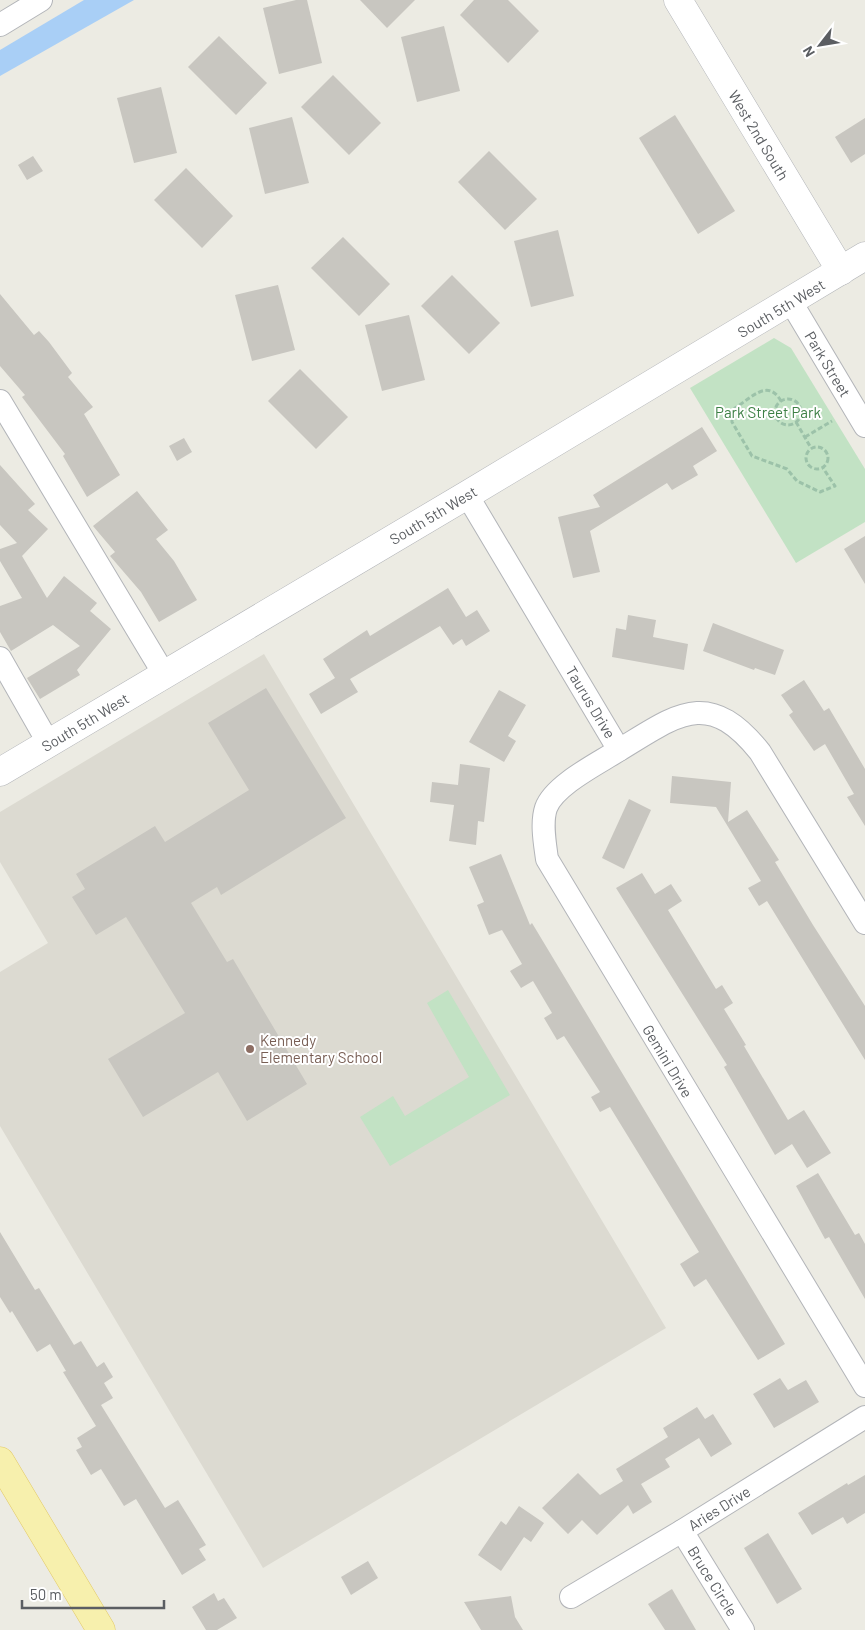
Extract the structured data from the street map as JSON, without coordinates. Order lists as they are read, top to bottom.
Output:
{
  "streets": {
    "street": [
      "West 2nd South",
      "South 5th West",
      "Park Street",
      "Taurus Drive",
      "Gemini Drive",
      "Aries Drive",
      "Bruce Circle"
    ]
  },
  "crossings": [
    ["West 2nd South", "South 5th West"],
    ["South 5th West", "Park Street"],
    ["South 5th West", "Taurus Drive"],
    ["Taurus Drive", "Gemini Drive"],
    ["Aries Drive", "Bruce Circle"]
  ],
  "parks": ["Park Street Park"],
  "places": ["Kennedy Elementary School"],
  "scale_bar": "50 m",
  "north": "bottom left"
}
